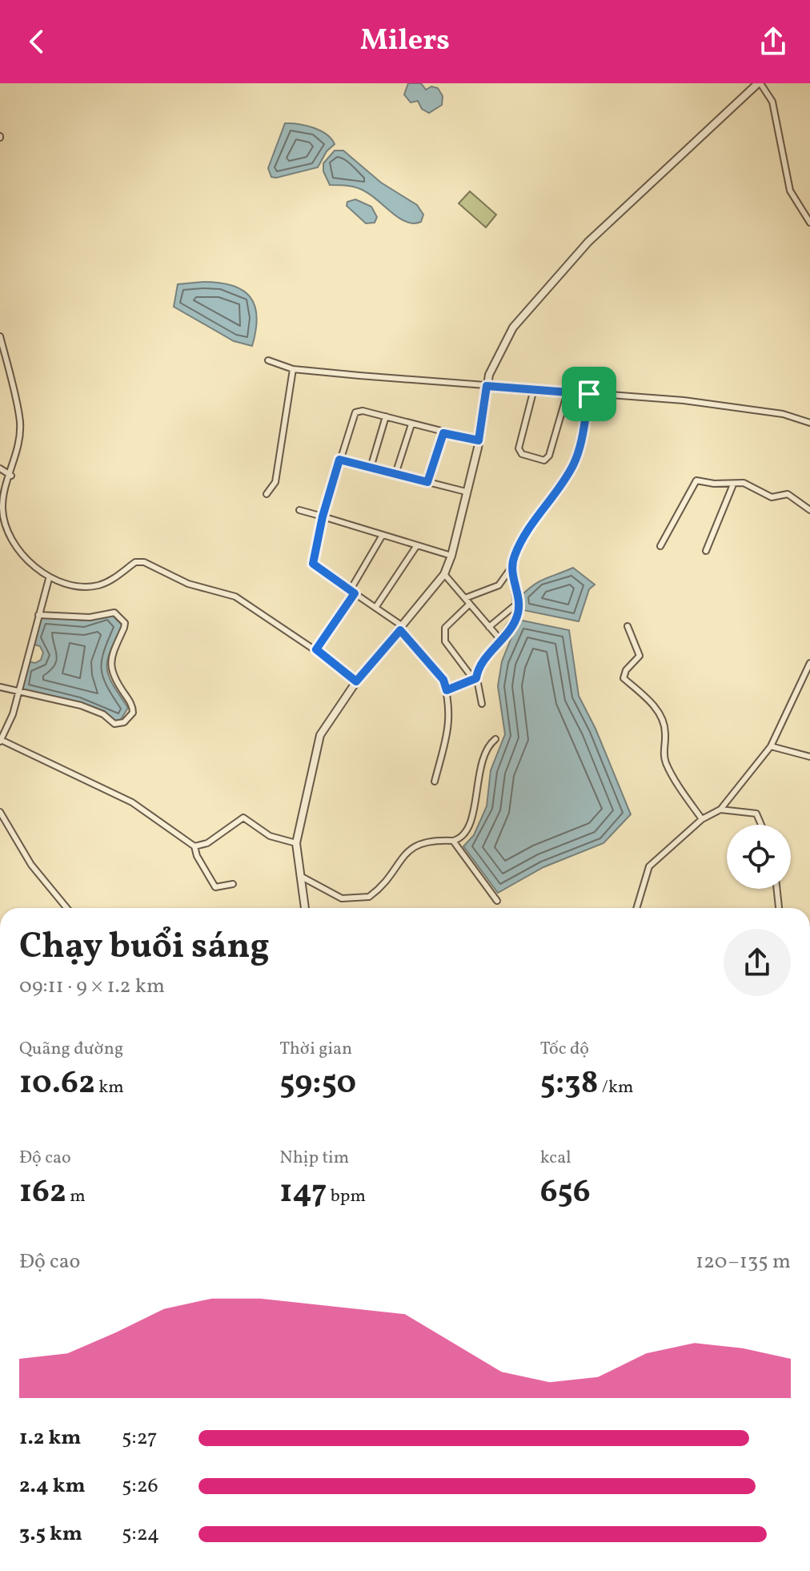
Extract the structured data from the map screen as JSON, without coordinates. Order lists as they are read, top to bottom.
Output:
{
  "page": {
    "header": "Milers",
    "heading": ["Chạy buổi sáng", "09:11 · 9 × 1.2 km"],
    "stats": [
      ["Quãng đường", "10.62 km"],
      ["Thời gian", "59:50"],
      ["Tốc độ", "5:38 /km"],
      ["Độ cao", "162 m"],
      ["Nhịp tim", "147 bpm"],
      ["kcal", "656"]
    ],
    "chart": ["Độ cao", "120–135 m"],
    "list": [
      {
        "name": "1.2 km",
        "note": "5:27"
      },
      {
        "name": "2.4 km",
        "note": "5:26"
      },
      {
        "name": "3.5 km",
        "note": "5:24"
      }
    ]
  }
}
